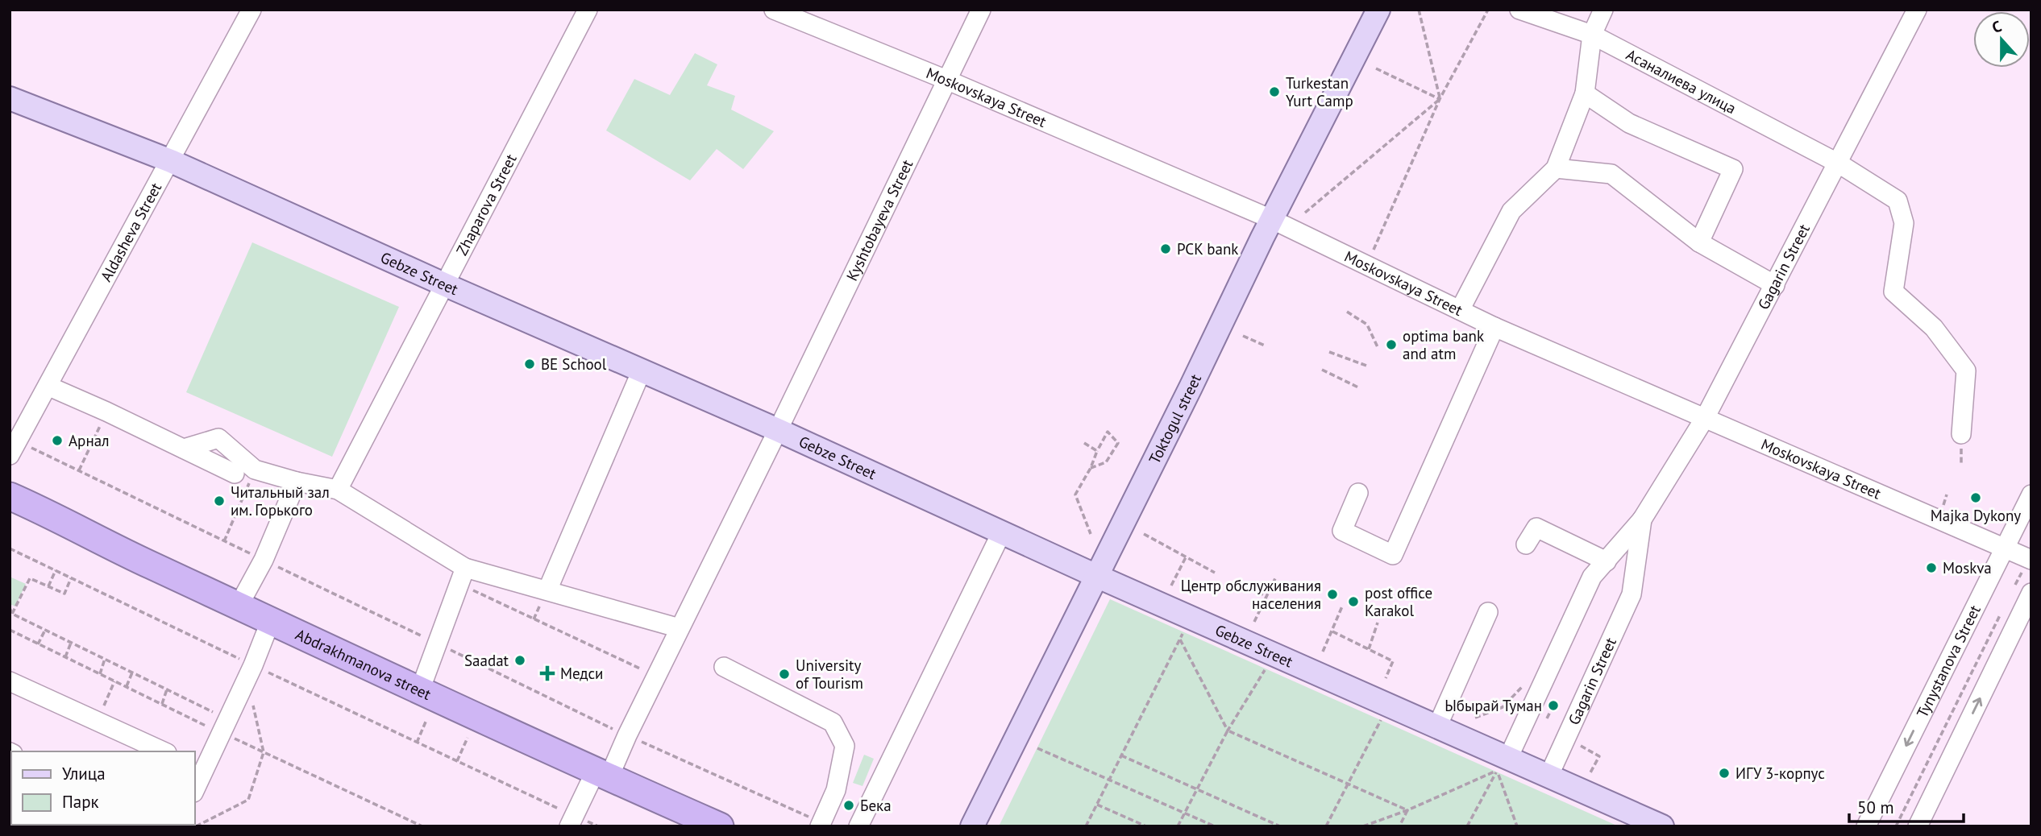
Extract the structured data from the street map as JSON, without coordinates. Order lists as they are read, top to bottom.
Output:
{
  "streets": {
    "highway": ["Abdrakhmanova street"],
    "main road": ["Gebze Street", "Toktogul street"],
    "street": [
      "Асаналиева улица",
      "Moskovskaya Street",
      "Zhaparova Street",
      "Kyshtobayeva Street",
      "Aldasheva Street",
      "Gagarin Street",
      "Tynystanova Street"
    ]
  },
  "crossings": [
    ["Асаналиева улица", "Gagarin Street"],
    ["Moskovskaya Street", "Kyshtobayeva Street"],
    ["Moskovskaya Street", "Gagarin Street"],
    ["Moskovskaya Street", "Toktogul street"],
    ["Moskovskaya Street", "Tynystanova Street"],
    ["Zhaparova Street", "Gebze Street"],
    ["Kyshtobayeva Street", "Gebze Street"],
    ["Kyshtobayeva Street", "Abdrakhmanova street"],
    ["Aldasheva Street", "Gebze Street"],
    ["Gagarin Street", "Gebze Street"],
    ["Gebze Street", "Toktogul street"]
  ],
  "places": {
    "other": [
      "Turkestan Yurt Camp",
      "PCK bank",
      "optima bank and atm",
      "BE School",
      "Арнал",
      "Majka Dykony",
      "Читальный зал им. Горького",
      "Moskva",
      "Центр обслуживания населения",
      "post office Karakol",
      "Saadat",
      "University of Tourism",
      "Ыбырай Туман",
      "ИГУ 3-корпус",
      "Бека"
    ],
    "health": ["Медси"]
  },
  "legend": ["Улица", "Парк"],
  "scale_bar": "50 m",
  "north": "top"
}
